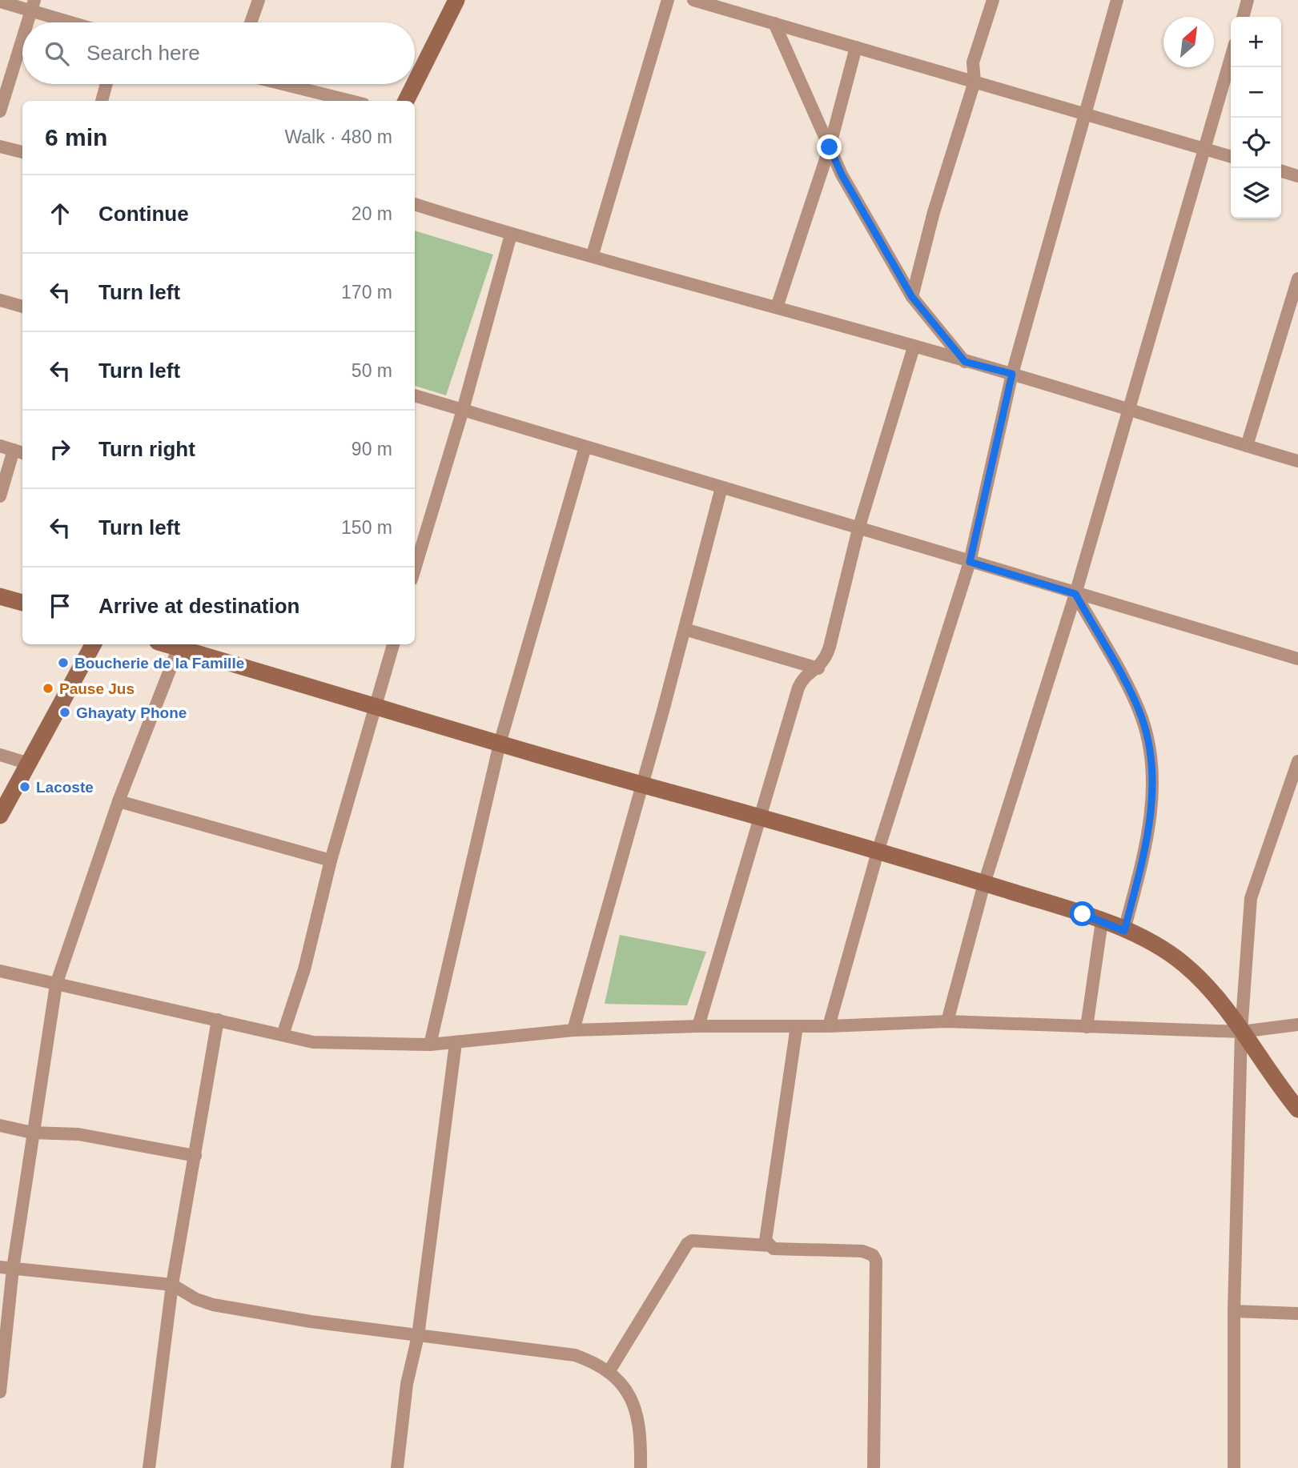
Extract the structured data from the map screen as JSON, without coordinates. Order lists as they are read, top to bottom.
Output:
{
  "places": [
    "Boucherie de la Famille",
    "Pause Jus",
    "Ghayaty Phone",
    "Lacoste"
  ],
  "north": "top right",
  "page": {
    "map_buttons": ["+", "−"],
    "search": "Search here",
    "heading": ["6 min", "Walk · 480 m"],
    "list": [
      ["Continue", "20 m"],
      ["Turn left", "170 m"],
      ["Turn left", "50 m"],
      ["Turn right", "90 m"],
      ["Turn left", "150 m"],
      "Arrive at destination"
    ]
  }
}
